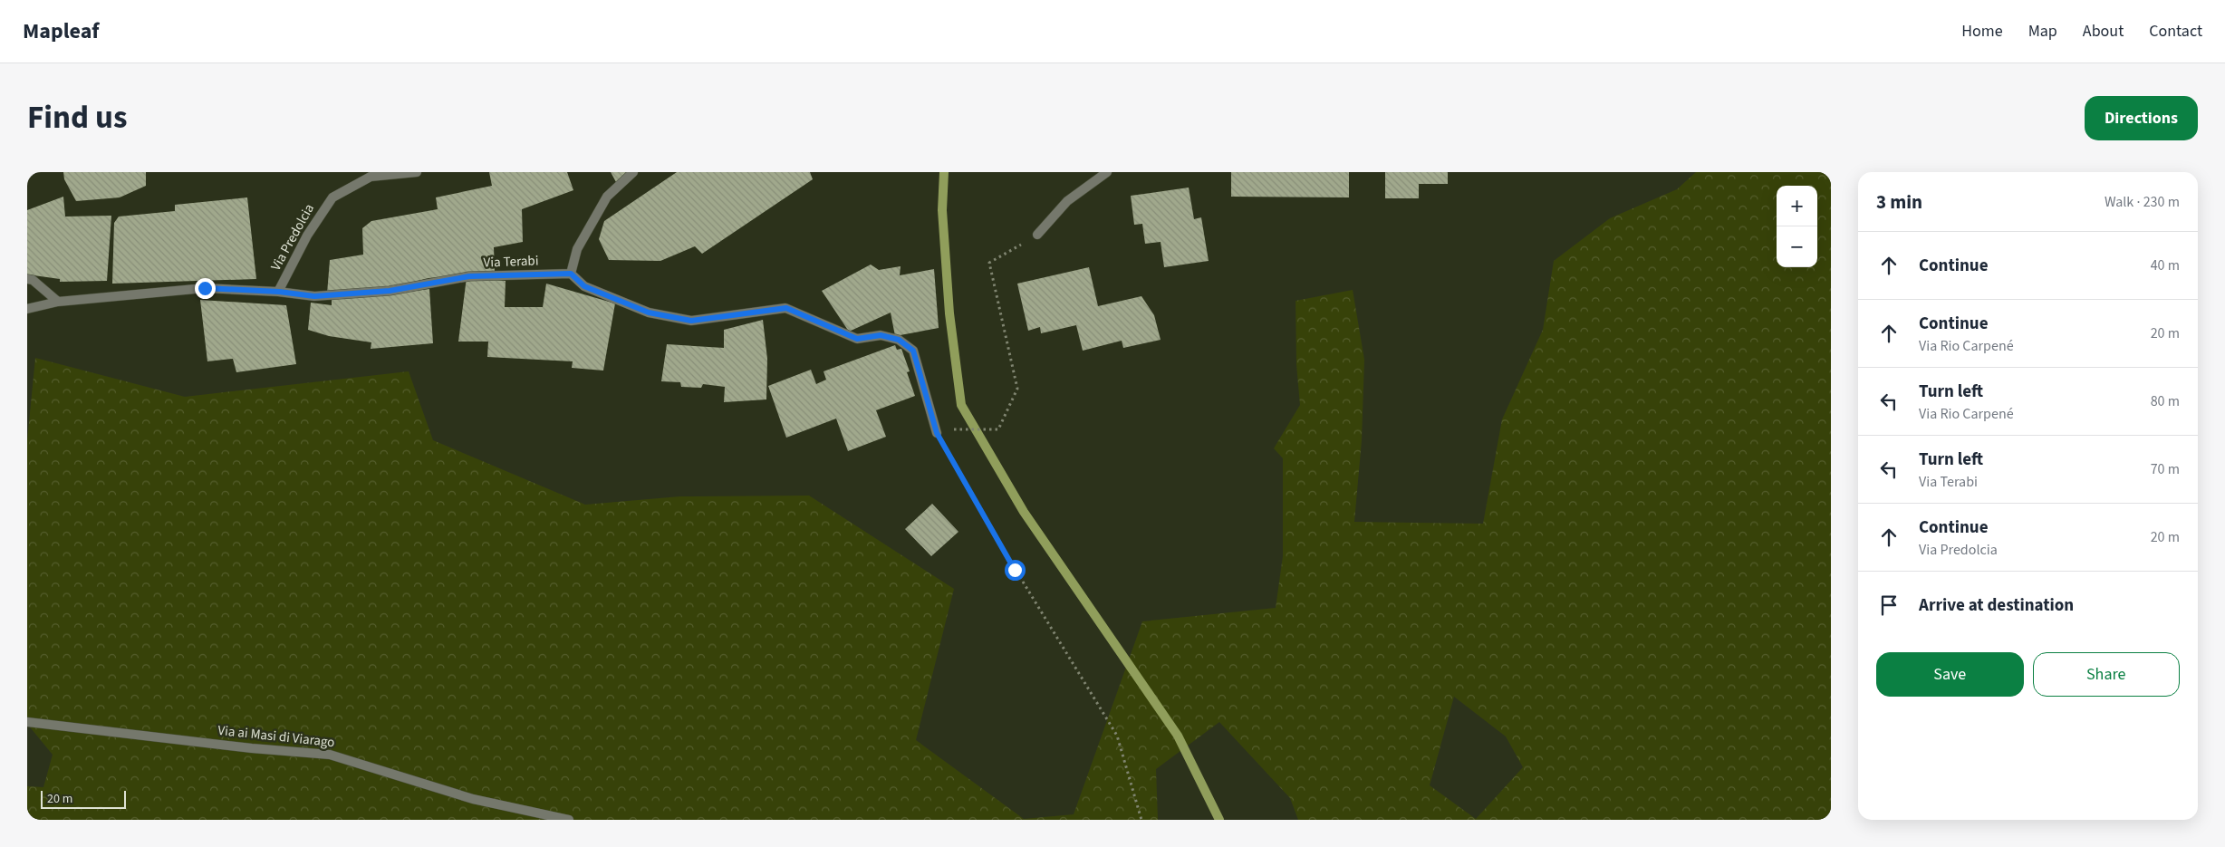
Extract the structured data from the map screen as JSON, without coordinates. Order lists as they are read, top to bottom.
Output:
{
  "streets": {
    "street": ["Via Predolcia", "Via Terabi", "Via ai Masi di Viarago"]
  },
  "crossings": [
    ["Via Predolcia", "Via Terabi"]
  ],
  "scale_bar": "20 m",
  "page": {
    "header": "Mapleaf",
    "nav": [
      "Home",
      "Map",
      "About",
      "Contact"
    ],
    "title": "Find us",
    "buttons": [
      "Directions",
      ["Save", "Share"]
    ],
    "heading": ["3 min", "Walk · 230 m"],
    "map_buttons": ["+", "−"],
    "list": [
      ["Continue", "40 m"],
      ["Continue", "Via Rio Carpené", "20 m"],
      ["Turn left", "Via Rio Carpené", "80 m"],
      ["Turn left", "Via Terabi", "70 m"],
      ["Continue", "Via Predolcia", "20 m"],
      "Arrive at destination"
    ],
    "scale": "20 m"
  }
}
